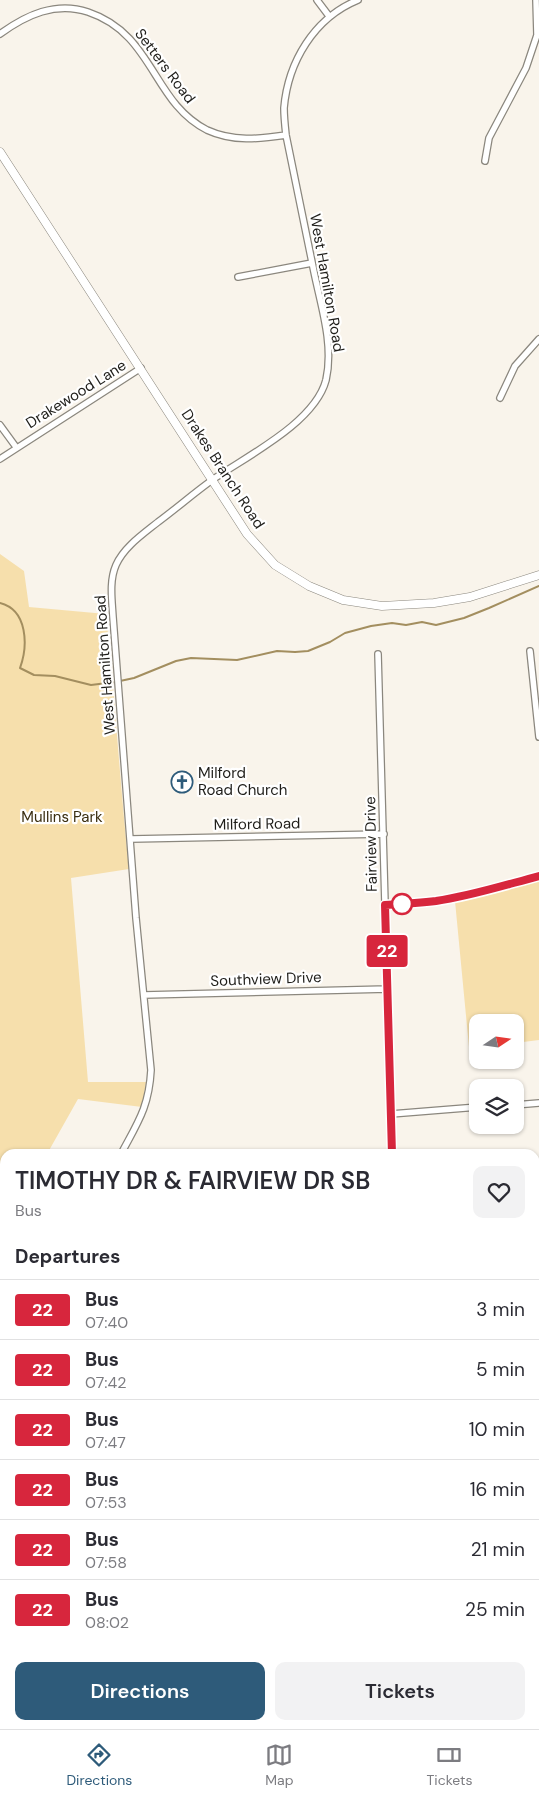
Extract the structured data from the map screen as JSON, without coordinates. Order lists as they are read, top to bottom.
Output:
{
  "streets": {
    "street": [
      "Setters Road",
      "West Hamilton Road",
      "Drakewood Lane",
      "Drakes Branch Road",
      "Milford Road",
      "Fairview Drive",
      "Southview Drive"
    ]
  },
  "crossings": [
    ["Setters Road", "West Hamilton Road"],
    ["West Hamilton Road", "Drakes Branch Road"],
    ["West Hamilton Road", "Milford Road"],
    ["West Hamilton Road", "Southview Drive"],
    ["Drakewood Lane", "Drakes Branch Road"],
    ["Milford Road", "Fairview Drive"],
    ["Fairview Drive", "Southview Drive"]
  ],
  "parks": ["Mullins Park"],
  "places": {
    "church": ["Milford Road Church"]
  },
  "lines": ["bus line 22"],
  "north": "right",
  "page": {
    "on_map": "22",
    "heading": [
      ["TIMOTHY DR & FAIRVIEW DR SB", "Bus"],
      "Departures"
    ],
    "list": [
      {
        "mark": "22",
        "name": "Bus",
        "note": "07:40",
        "value": "3 min"
      },
      {
        "mark": "22",
        "name": "Bus",
        "note": "07:42",
        "value": "5 min"
      },
      {
        "mark": "22",
        "name": "Bus",
        "note": "07:47",
        "value": "10 min"
      },
      {
        "mark": "22",
        "name": "Bus",
        "note": "07:53",
        "value": "16 min"
      },
      {
        "mark": "22",
        "name": "Bus",
        "note": "07:58",
        "value": "21 min"
      },
      {
        "mark": "22",
        "name": "Bus",
        "note": "08:02",
        "value": "25 min"
      }
    ],
    "buttons": ["Directions", "Tickets"],
    "tabs": ["Directions", "Map", "Tickets"]
  }
}
